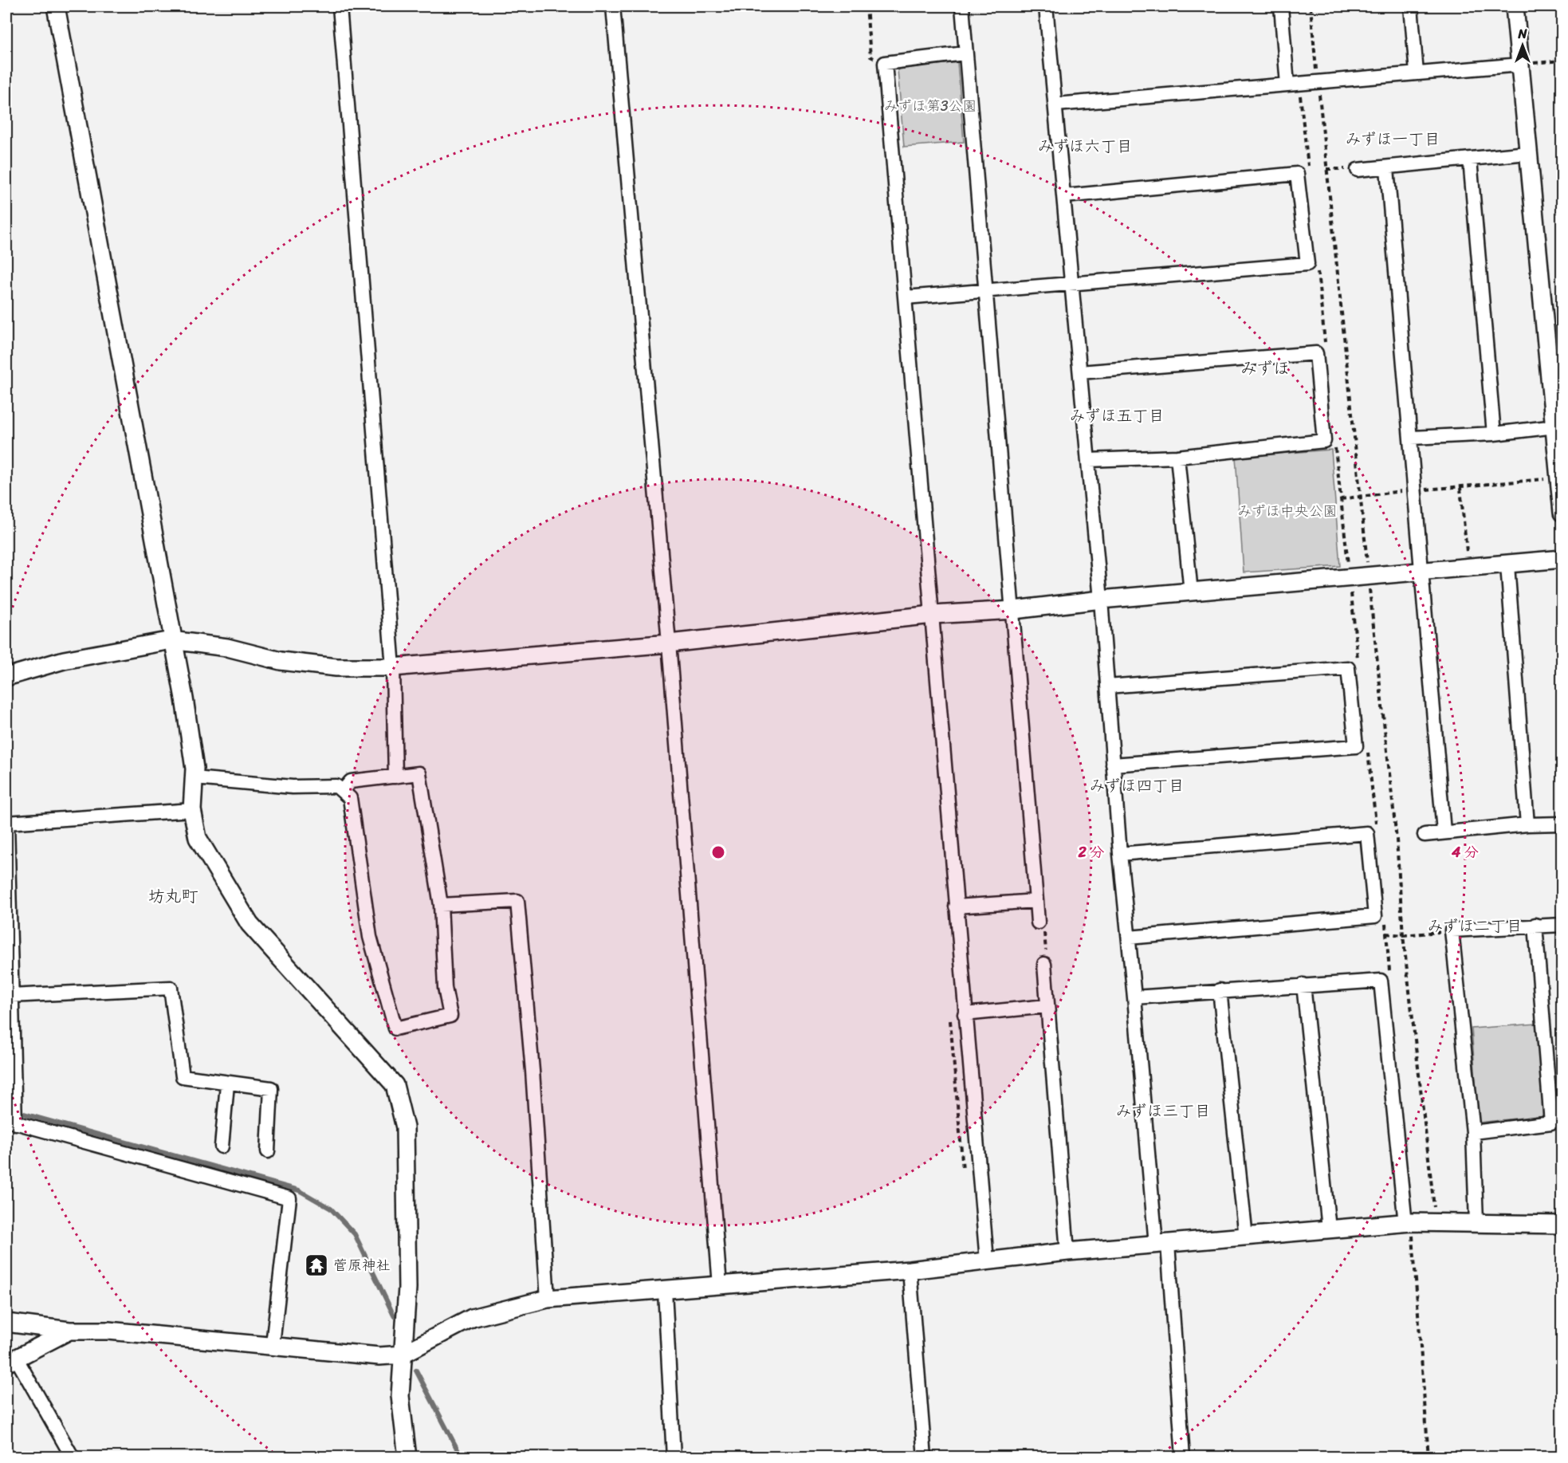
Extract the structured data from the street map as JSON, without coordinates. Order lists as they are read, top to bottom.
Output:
{
  "districts": [
    "みずほ一丁目",
    "みずほ六丁目",
    "みずほ",
    "みずほ五丁目",
    "みずほ四丁目",
    "坊丸町",
    "みずほ二丁目",
    "みずほ三丁目"
  ],
  "parks": ["みずほ第3公園", "みずほ中央公園"],
  "places": {
    "temple": ["菅原神社"]
  },
  "north": "top",
  "rings": ["2 分", "4 分"]
}
